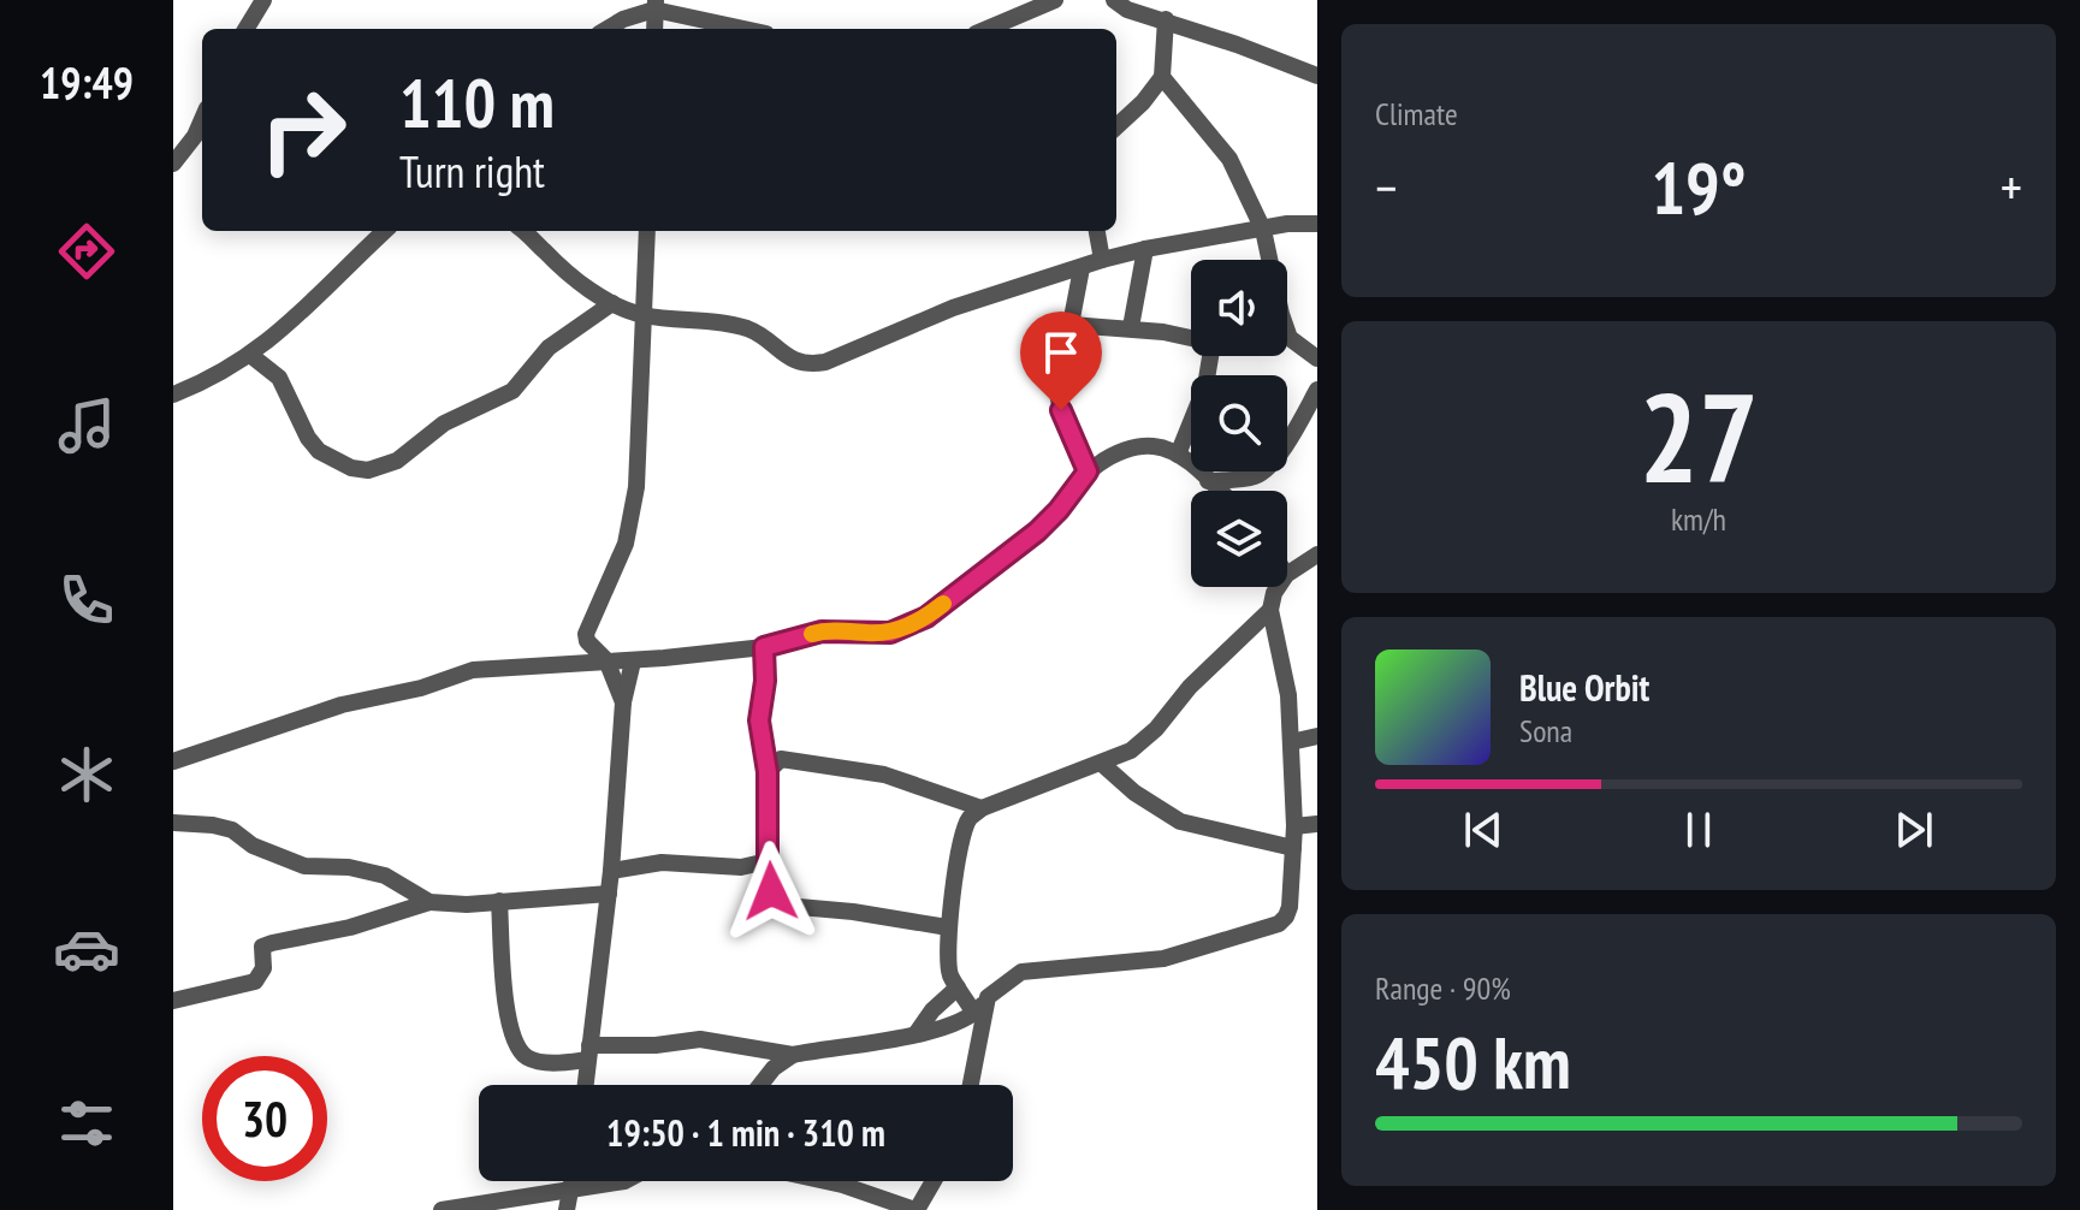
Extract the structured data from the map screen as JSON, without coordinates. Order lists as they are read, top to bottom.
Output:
{
  "page": {
    "tabs": "19:49",
    "tile": [
      "Climate",
      ["27", "km/h"],
      ["Range · 90%", "450 km"]
    ],
    "turn": ["110 m", "Turn right"],
    "heat": ["−", "19°", "+"],
    "song": ["Blue Orbit", "Sona"],
    "limit": "30",
    "trip": "19:50 · 1 min · 310 m"
  }
}
